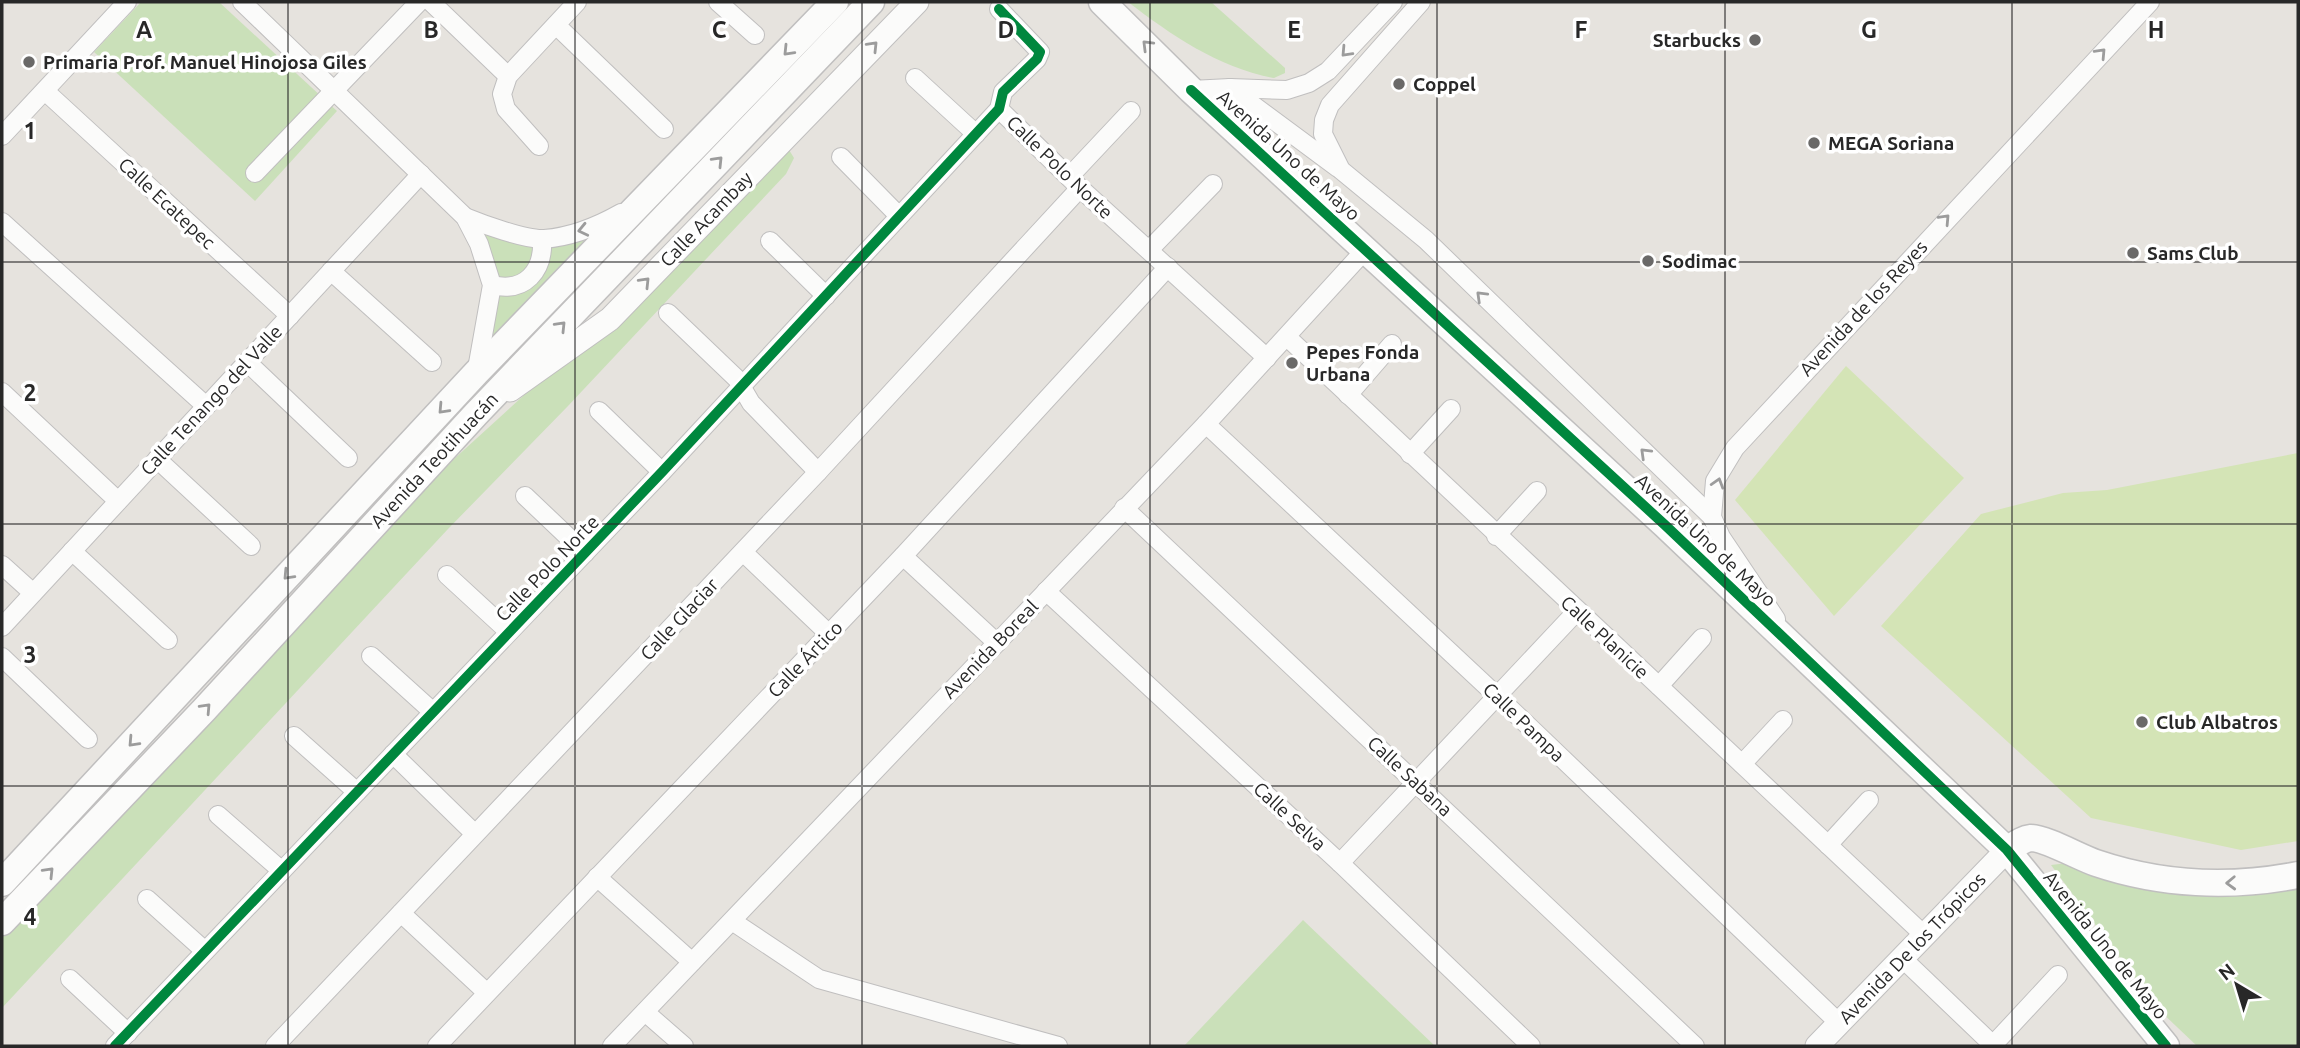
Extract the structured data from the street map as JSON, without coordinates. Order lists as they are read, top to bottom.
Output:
{
  "streets": {
    "main road": ["Avenida Uno de Mayo", "Avenida Teotihuacán"],
    "street": [
      "Calle Polo Norte",
      "Calle Ecatepec",
      "Calle Acambay",
      "Avenida de los Reyes",
      "Calle Tenango del Valle",
      "Calle Glaciar",
      "Calle Planicie",
      "Avenida Boreal",
      "Calle Ártico",
      "Calle Pampa",
      "Calle Sabana",
      "Calle Selva",
      "Avenida De los Trópicos"
    ]
  },
  "crossings": [
    ["Avenida Uno de Mayo", "Avenida Boreal"],
    ["Avenida Uno de Mayo", "Avenida De los Trópicos"],
    ["Calle Polo Norte", "Calle Glaciar"],
    ["Calle Polo Norte", "Avenida Boreal"],
    ["Calle Polo Norte", "Calle Ártico"],
    ["Calle Ecatepec", "Calle Tenango del Valle"],
    ["Calle Acambay", "Avenida Teotihuacán"],
    ["Calle Planicie", "Avenida Boreal"],
    ["Calle Planicie", "Avenida De los Trópicos"],
    ["Avenida Boreal", "Calle Pampa"],
    ["Avenida Boreal", "Calle Sabana"],
    ["Avenida Boreal", "Calle Selva"],
    ["Calle Pampa", "Avenida De los Trópicos"]
  ],
  "one_way": ["Calle Acambay", "Avenida de los Reyes"],
  "places": [
    "Starbucks",
    "Primaria Prof. Manuel Hinojosa Giles",
    "Coppel",
    "MEGA Soriana",
    "Sams Club",
    "Sodimac",
    "Pepes Fonda Urbana",
    "Club Albatros"
  ],
  "north": "top left",
  "grid": {
    "columns": [
      "A",
      "B",
      "C",
      "D",
      "E",
      "F",
      "G",
      "H"
    ],
    "rows": [
      "1",
      "2",
      "3",
      "4"
    ]
  }
}
